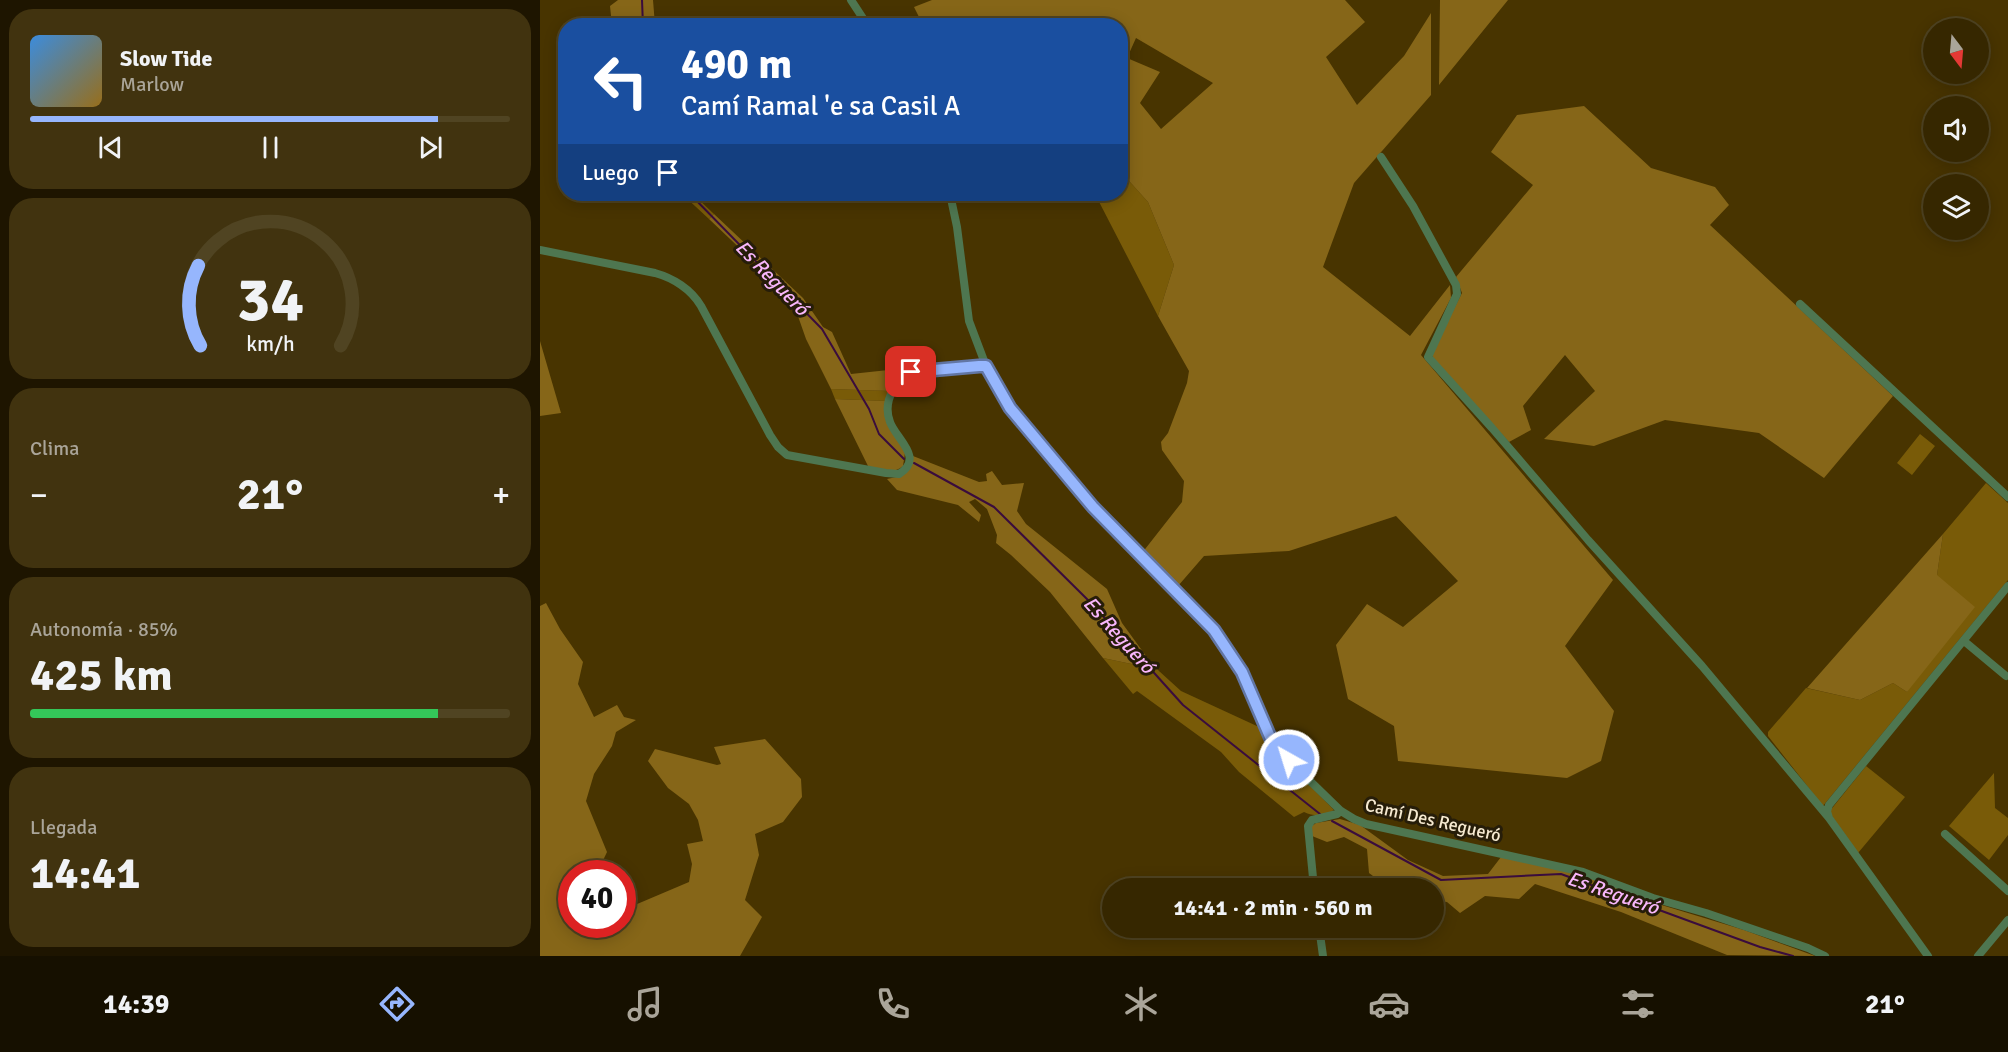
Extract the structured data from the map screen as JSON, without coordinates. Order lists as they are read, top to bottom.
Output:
{
  "streets": {
    "street": ["Camí Des Regueró"]
  },
  "water": ["Es Regueró"],
  "north": "bottom",
  "page": {
    "turn": ["490 m", "Camí Ramal 'e sa Casil A"],
    "song": ["Slow Tide", "Marlow"],
    "then": "Luego",
    "tile": [
      "Clima",
      ["Autonomía · 85%", "425 km"],
      ["Llegada", "14:41"]
    ],
    "heat": ["−", "21°", "+"],
    "limit": "40",
    "trip": "14:41 · 2 min · 560 m",
    "tabs": ["14:39", "21°"],
    "gauge": ["34", "km/h"]
  }
}
